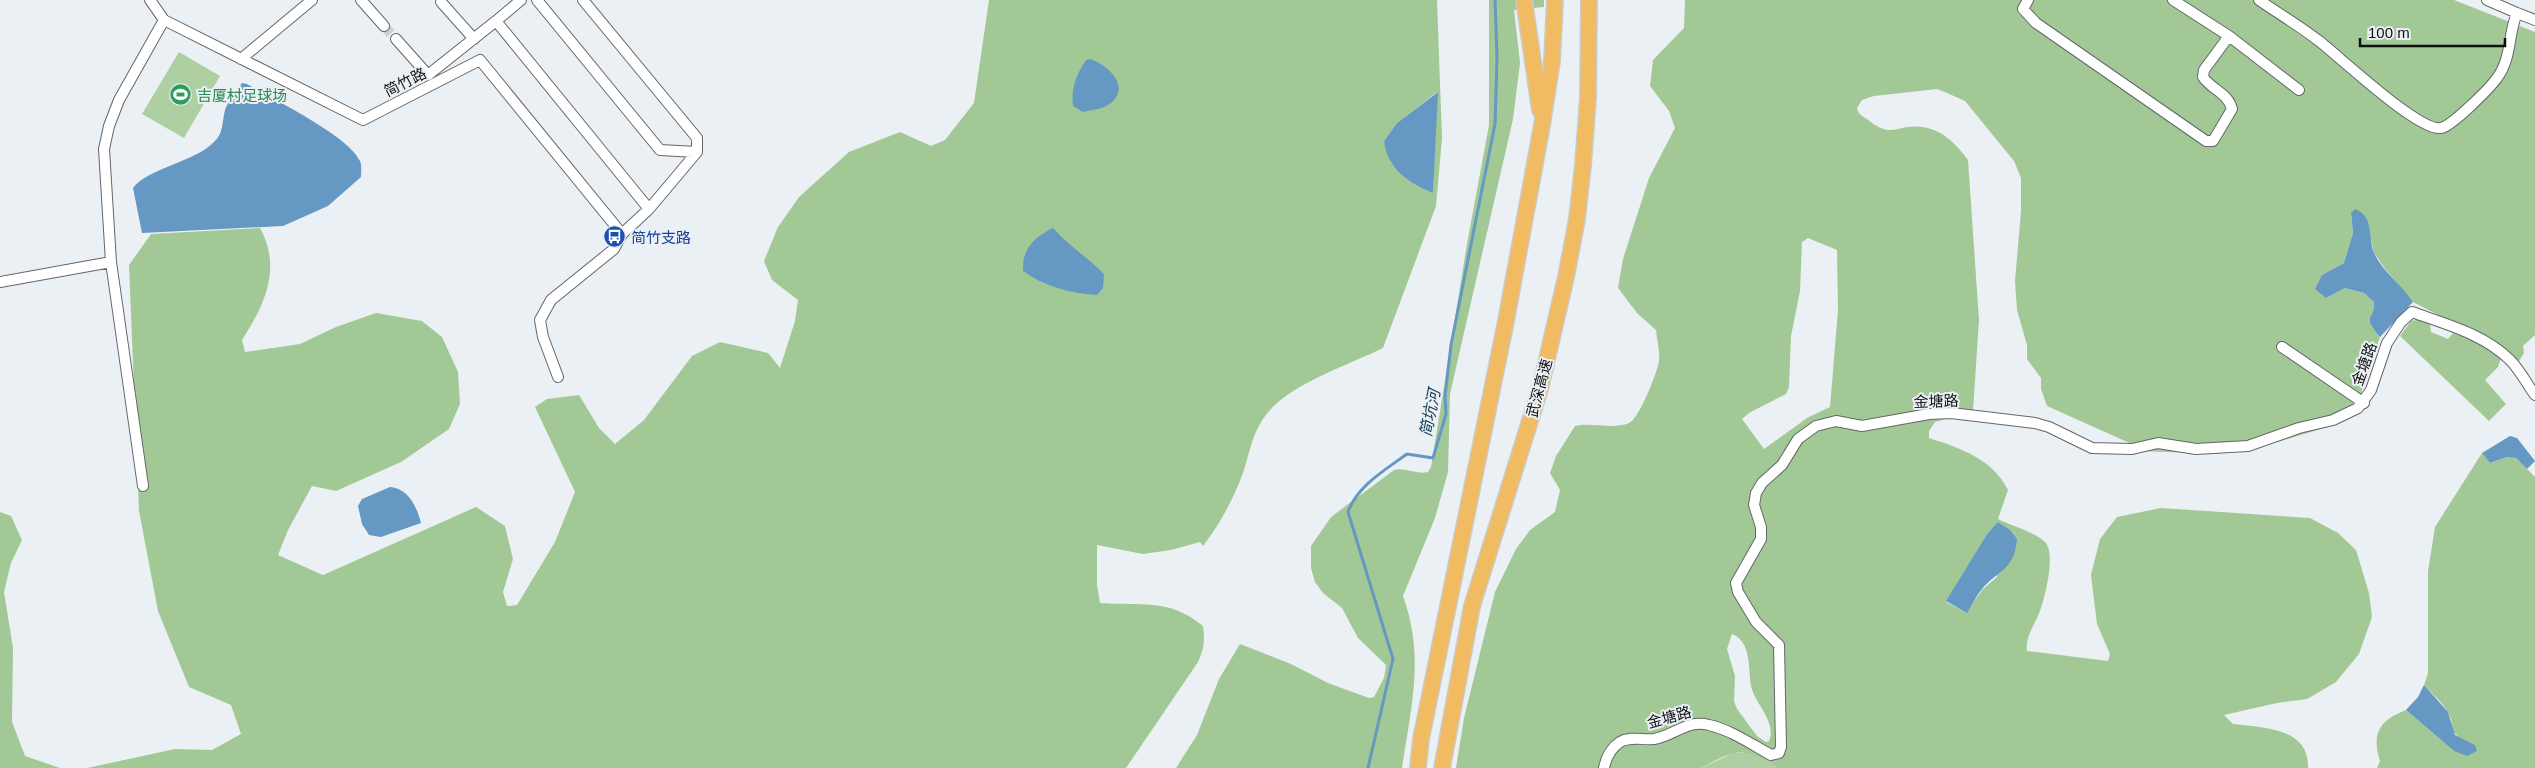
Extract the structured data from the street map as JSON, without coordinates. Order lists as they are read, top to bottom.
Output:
{
  "streets": {
    "highway": ["武深高速"],
    "street": ["简竹路", "金塘路"]
  },
  "water": ["简坑河"],
  "places": {
    "sports": ["吉厦村足球场"],
    "bus stop": ["简竹支路"]
  },
  "scale_bar": "100 m"
}
